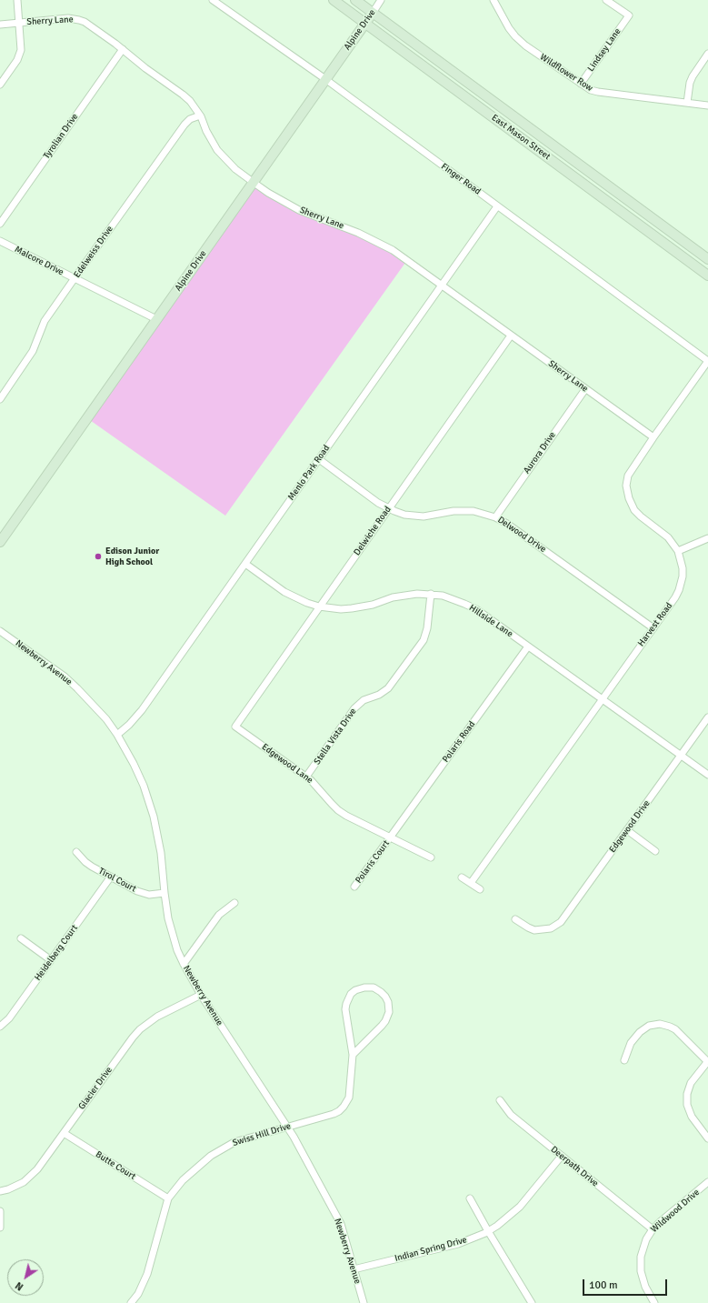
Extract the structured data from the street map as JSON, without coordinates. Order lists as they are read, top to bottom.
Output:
{
  "streets": {
    "main road": ["Alpine Drive", "East Mason Street"],
    "street": [
      "Sherry Lane",
      "Lindsey Lane",
      "Wildflower Row",
      "Tyrolian Drive",
      "Finger Road",
      "Edelweiss Drive",
      "Malcore Drive",
      "Aurora Drive",
      "Menlo Park Road",
      "Delwiche Road",
      "Delwood Drive",
      "Hillside Lane",
      "Harvest Road",
      "Newberry Avenue",
      "Stella Vista Drive",
      "Polaris Road",
      "Edgewood Lane",
      "Edgewood Drive",
      "Polaris Court",
      "Tirol Court",
      "Heidelberg Court",
      "Glacier Drive",
      "Swiss Hill Drive",
      "Butte Court",
      "Deerpath Drive",
      "Wildwood Drive",
      "Indian Spring Drive"
    ]
  },
  "crossings": [
    ["Sherry Lane", "Alpine Drive"],
    ["Sherry Lane", "Tyrolian Drive"],
    ["Sherry Lane", "Edelweiss Drive"],
    ["Sherry Lane", "Aurora Drive"],
    ["Sherry Lane", "Menlo Park Road"],
    ["Sherry Lane", "Delwiche Road"],
    ["Sherry Lane", "Harvest Road"],
    ["Alpine Drive", "East Mason Street"],
    ["Alpine Drive", "Finger Road"],
    ["Alpine Drive", "Malcore Drive"],
    ["Lindsey Lane", "Wildflower Row"],
    ["Finger Road", "Menlo Park Road"],
    ["Finger Road", "Harvest Road"],
    ["Edelweiss Drive", "Malcore Drive"],
    ["Aurora Drive", "Delwood Drive"],
    ["Menlo Park Road", "Delwood Drive"],
    ["Menlo Park Road", "Hillside Lane"],
    ["Menlo Park Road", "Newberry Avenue"],
    ["Delwiche Road", "Delwood Drive"],
    ["Delwiche Road", "Hillside Lane"],
    ["Delwiche Road", "Edgewood Lane"],
    ["Delwood Drive", "Harvest Road"],
    ["Hillside Lane", "Harvest Road"],
    ["Hillside Lane", "Stella Vista Drive"],
    ["Hillside Lane", "Polaris Road"],
    ["Hillside Lane", "Edgewood Drive"],
    ["Newberry Avenue", "Tirol Court"],
    ["Newberry Avenue", "Glacier Drive"],
    ["Newberry Avenue", "Swiss Hill Drive"],
    ["Newberry Avenue", "Indian Spring Drive"],
    ["Stella Vista Drive", "Edgewood Lane"],
    ["Polaris Road", "Edgewood Lane"],
    ["Polaris Road", "Polaris Court"],
    ["Edgewood Lane", "Polaris Court"],
    ["Tirol Court", "Heidelberg Court"],
    ["Glacier Drive", "Butte Court"],
    ["Swiss Hill Drive", "Butte Court"],
    ["Deerpath Drive", "Wildwood Drive"],
    ["Deerpath Drive", "Indian Spring Drive"]
  ],
  "places": ["Edison Junior High School"],
  "scale_bar": "100 m",
  "north": "bottom left"
}
